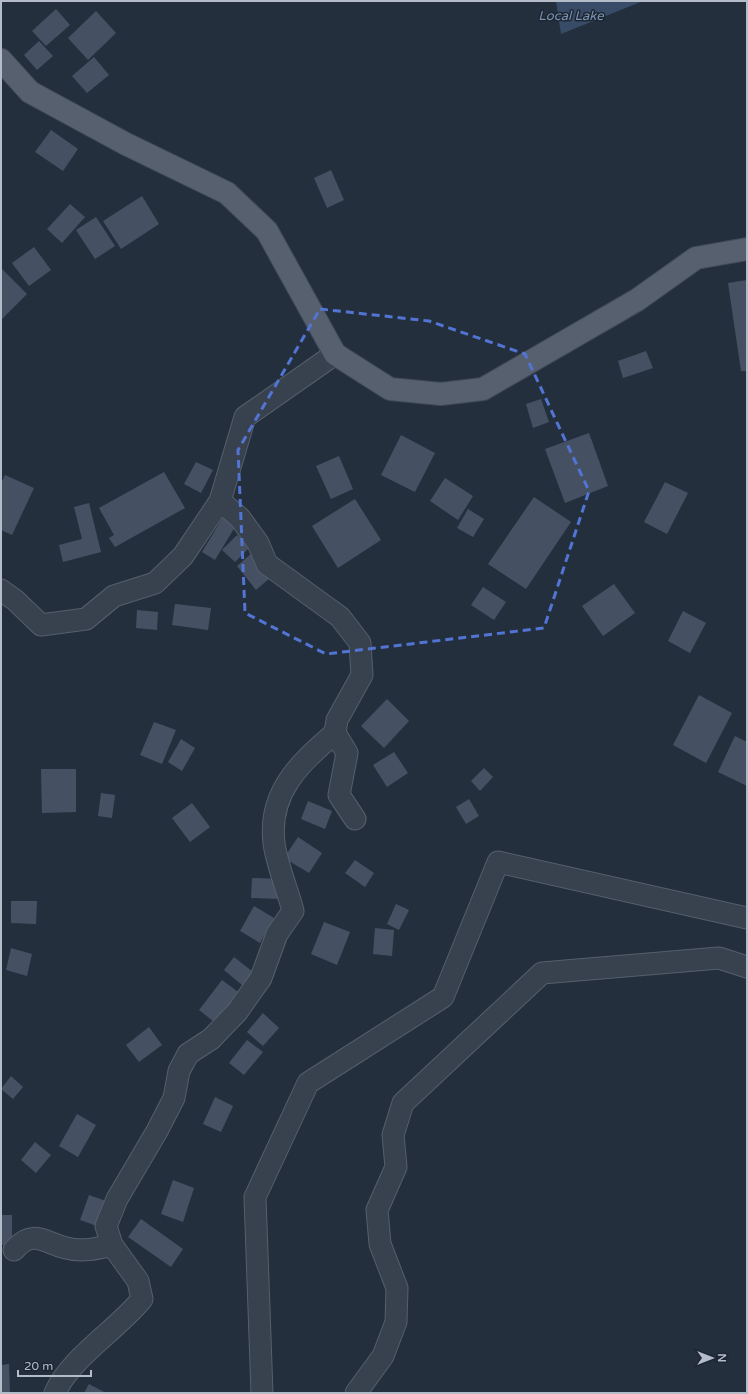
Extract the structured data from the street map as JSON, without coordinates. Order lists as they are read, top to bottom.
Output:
{
  "water": ["Local Lake"],
  "scale_bar": "20 m",
  "north": "right"
}
